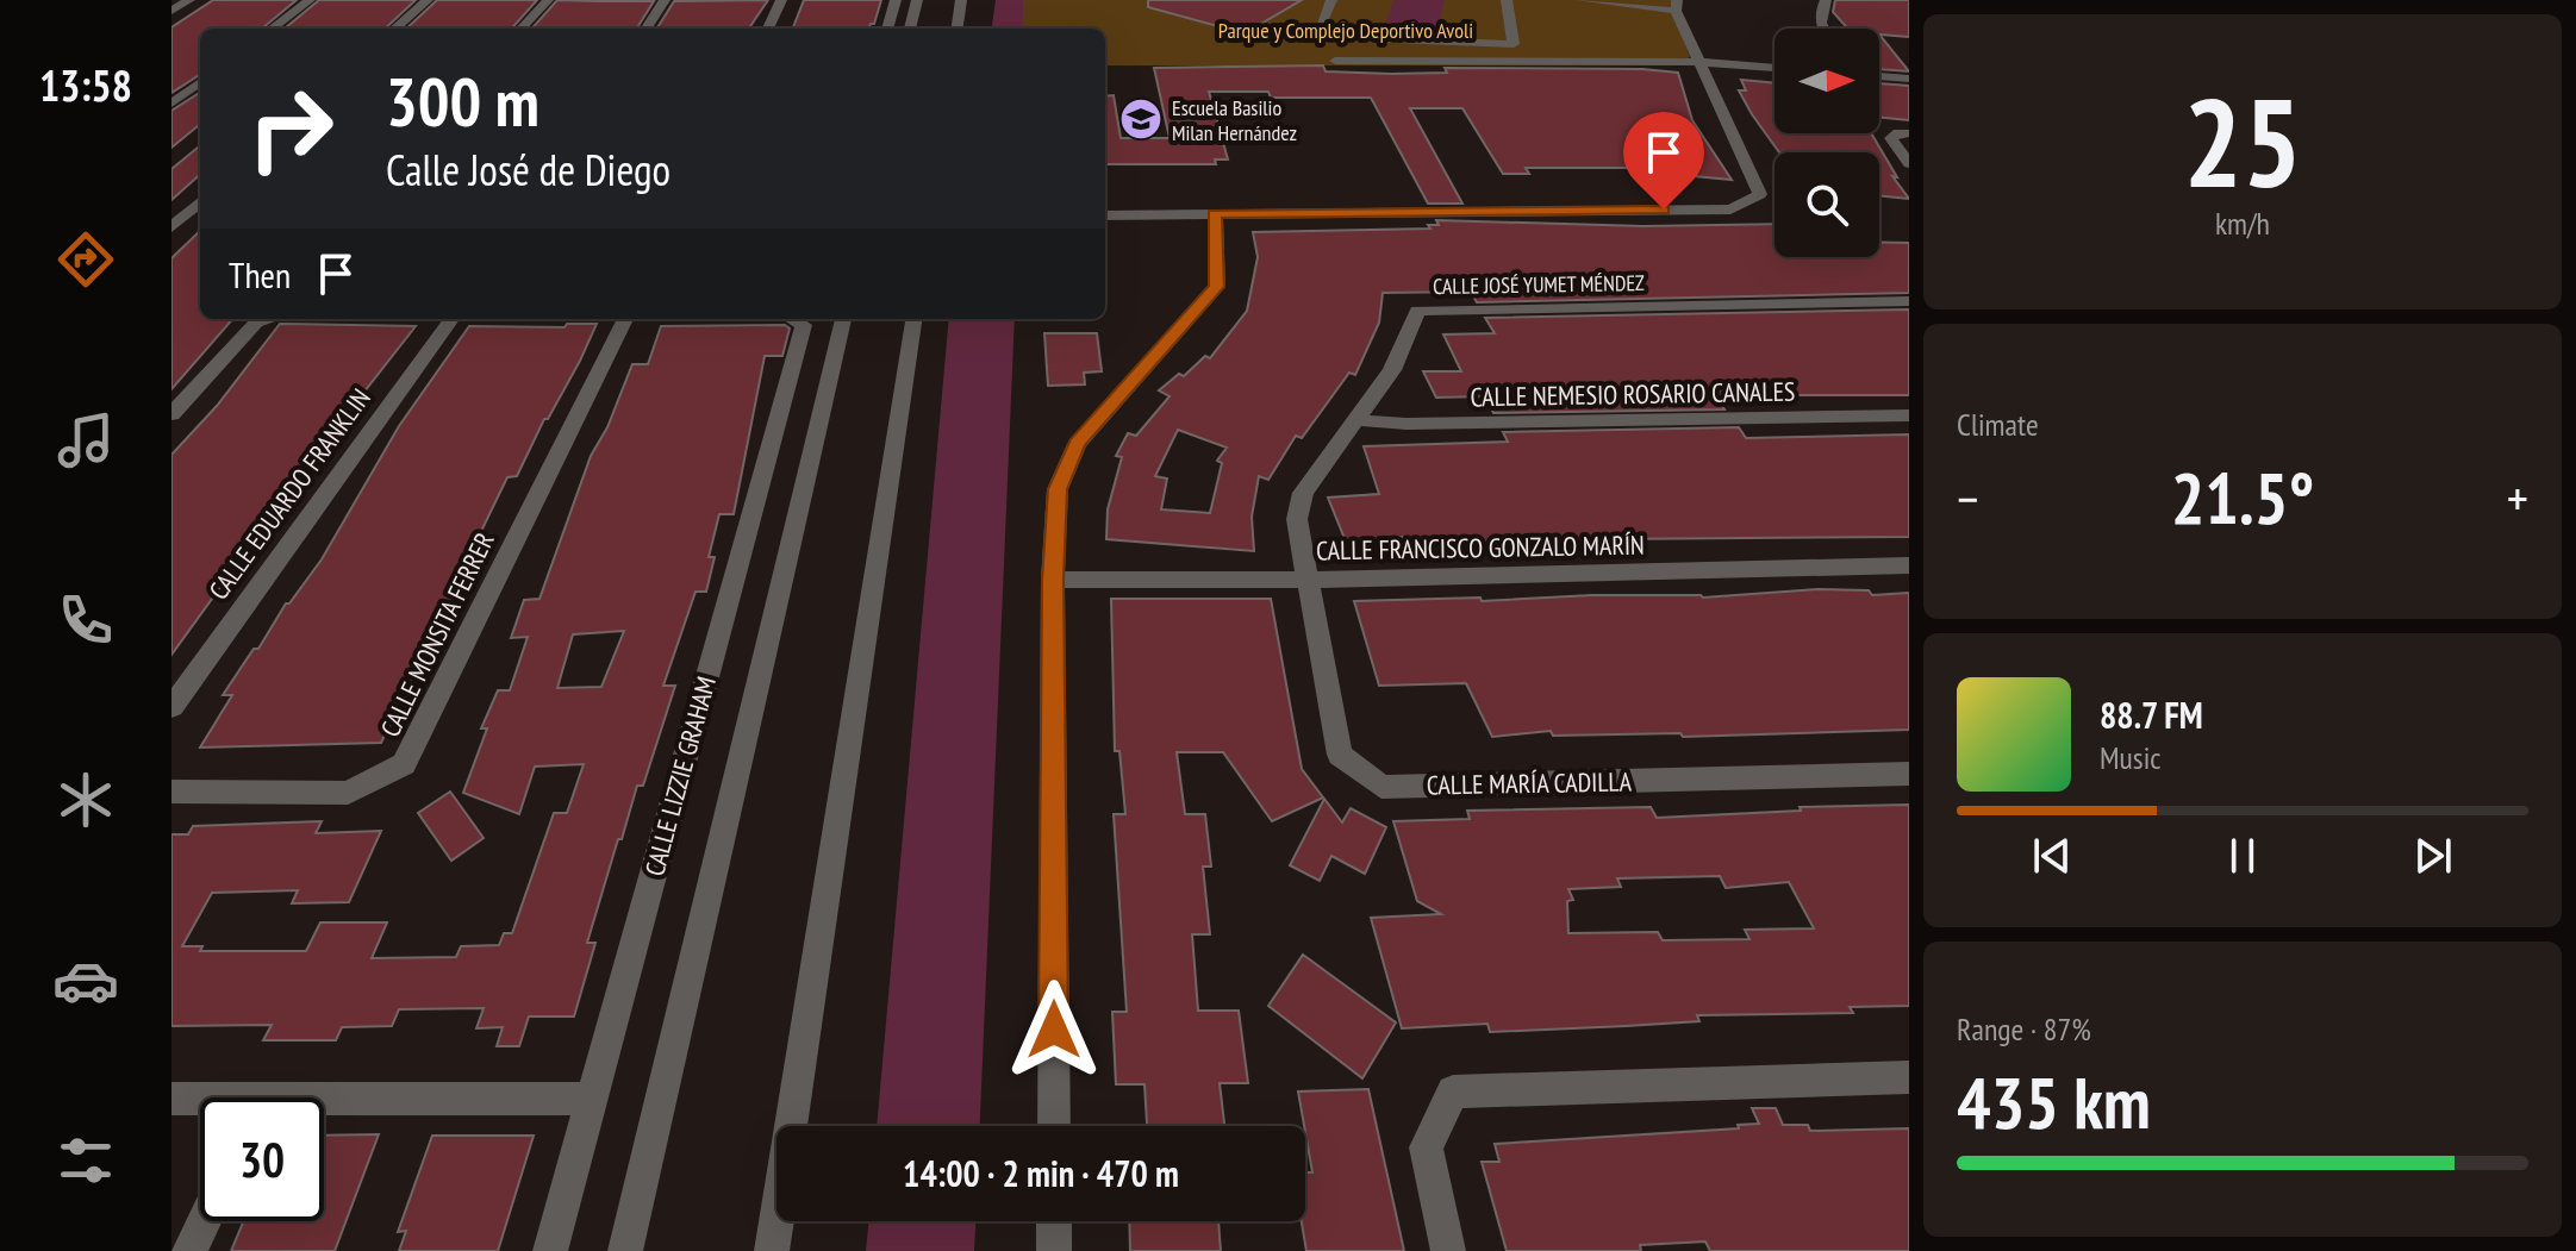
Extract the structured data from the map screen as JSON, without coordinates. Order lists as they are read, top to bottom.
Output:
{
  "streets": {
    "street": [
      "CALLE JOSÉ YUMET MÉNDEZ",
      "CALLE NEMESIO ROSARIO CANALES",
      "CALLE EDUARDO FRANKLIN",
      "CALLE FRANCISCO GONZALO MARÍN",
      "CALLE MONSITA FERRER",
      "CALLE LIZZIE GRAHAM",
      "CALLE MARÍA CADILLA"
    ]
  },
  "crossings": [
    ["CALLE JOSÉ YUMET MÉNDEZ", "CALLE NEMESIO ROSARIO CANALES"],
    ["CALLE JOSÉ YUMET MÉNDEZ", "CALLE FRANCISCO GONZALO MARÍN"],
    ["CALLE JOSÉ YUMET MÉNDEZ", "CALLE MARÍA CADILLA"],
    ["CALLE FRANCISCO GONZALO MARÍN", "CALLE MARÍA CADILLA"]
  ],
  "parks": ["Parque y Complejo Deportivo Avoli"],
  "places": {
    "school or university": ["Escuela Basilio Milan Hernández"]
  },
  "north": "right",
  "page": {
    "tabs": "13:58",
    "tile": [
      ["25", "km/h"],
      "Climate",
      ["Range · 87%", "435 km"]
    ],
    "turn": ["300 m", "Calle José de Diego"],
    "then": "Then",
    "heat": ["−", "21.5°", "+"],
    "song": ["88.7 FM", "Music"],
    "limit": "30",
    "trip": "14:00 · 2 min · 470 m"
  }
}
